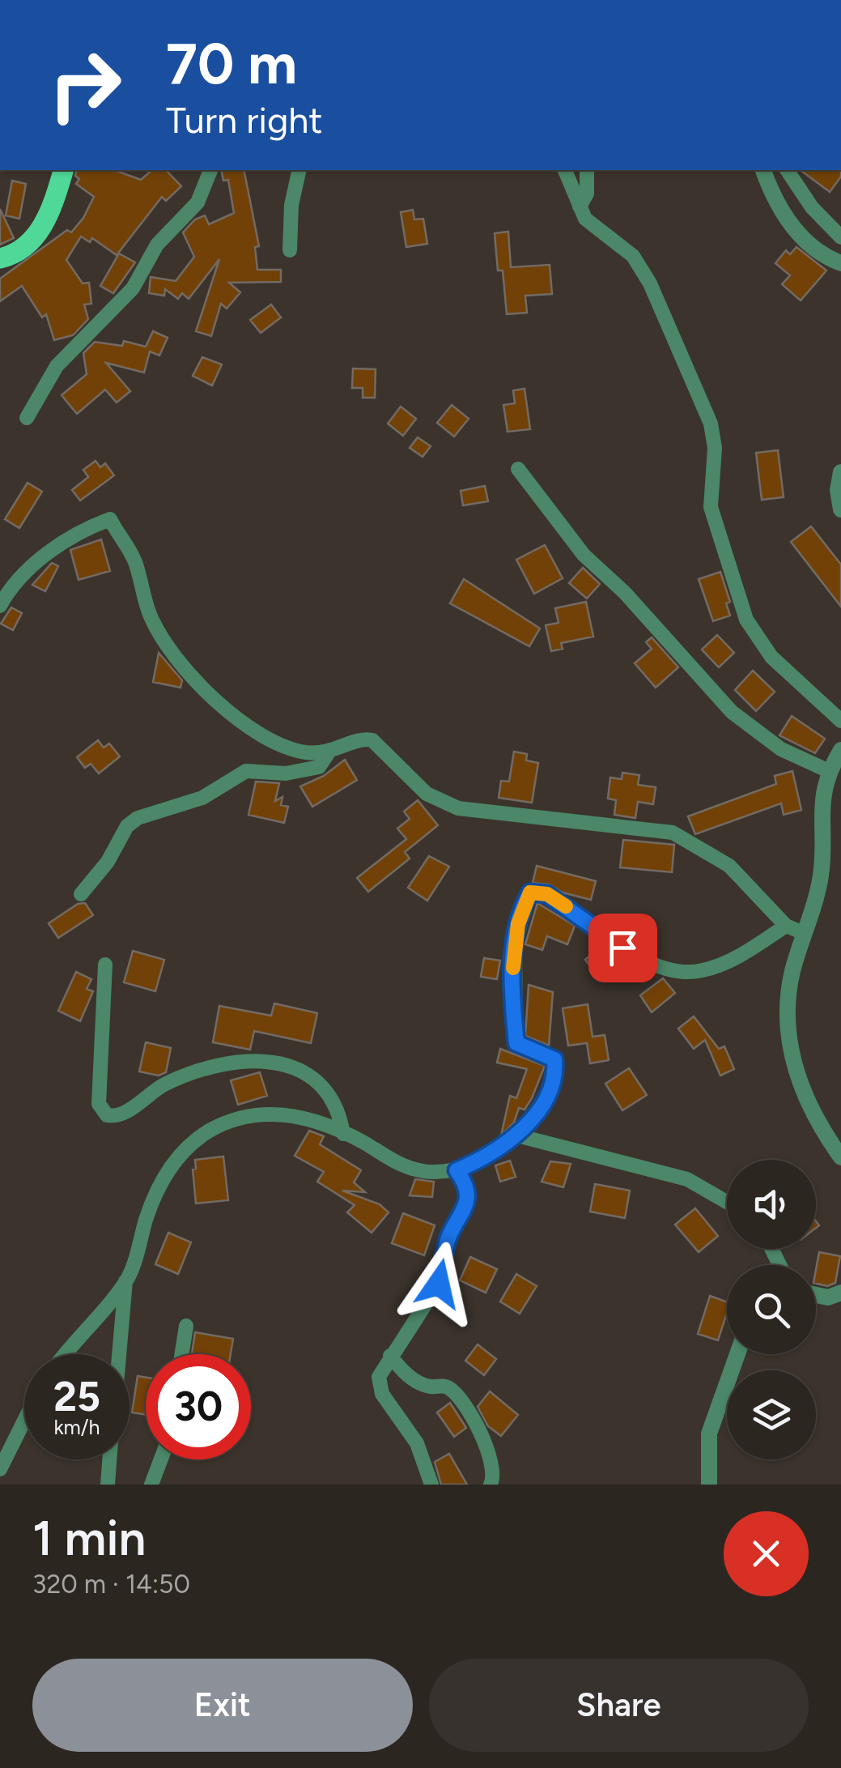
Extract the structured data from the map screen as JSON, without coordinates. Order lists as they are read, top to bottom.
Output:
{
  "page": {
    "turn": ["70 m", "Turn right"],
    "speed": "25 km/h",
    "limit": "30",
    "heading": ["1 min", "320 m · 14:50"],
    "buttons": ["Exit", "Share"]
  }
}
